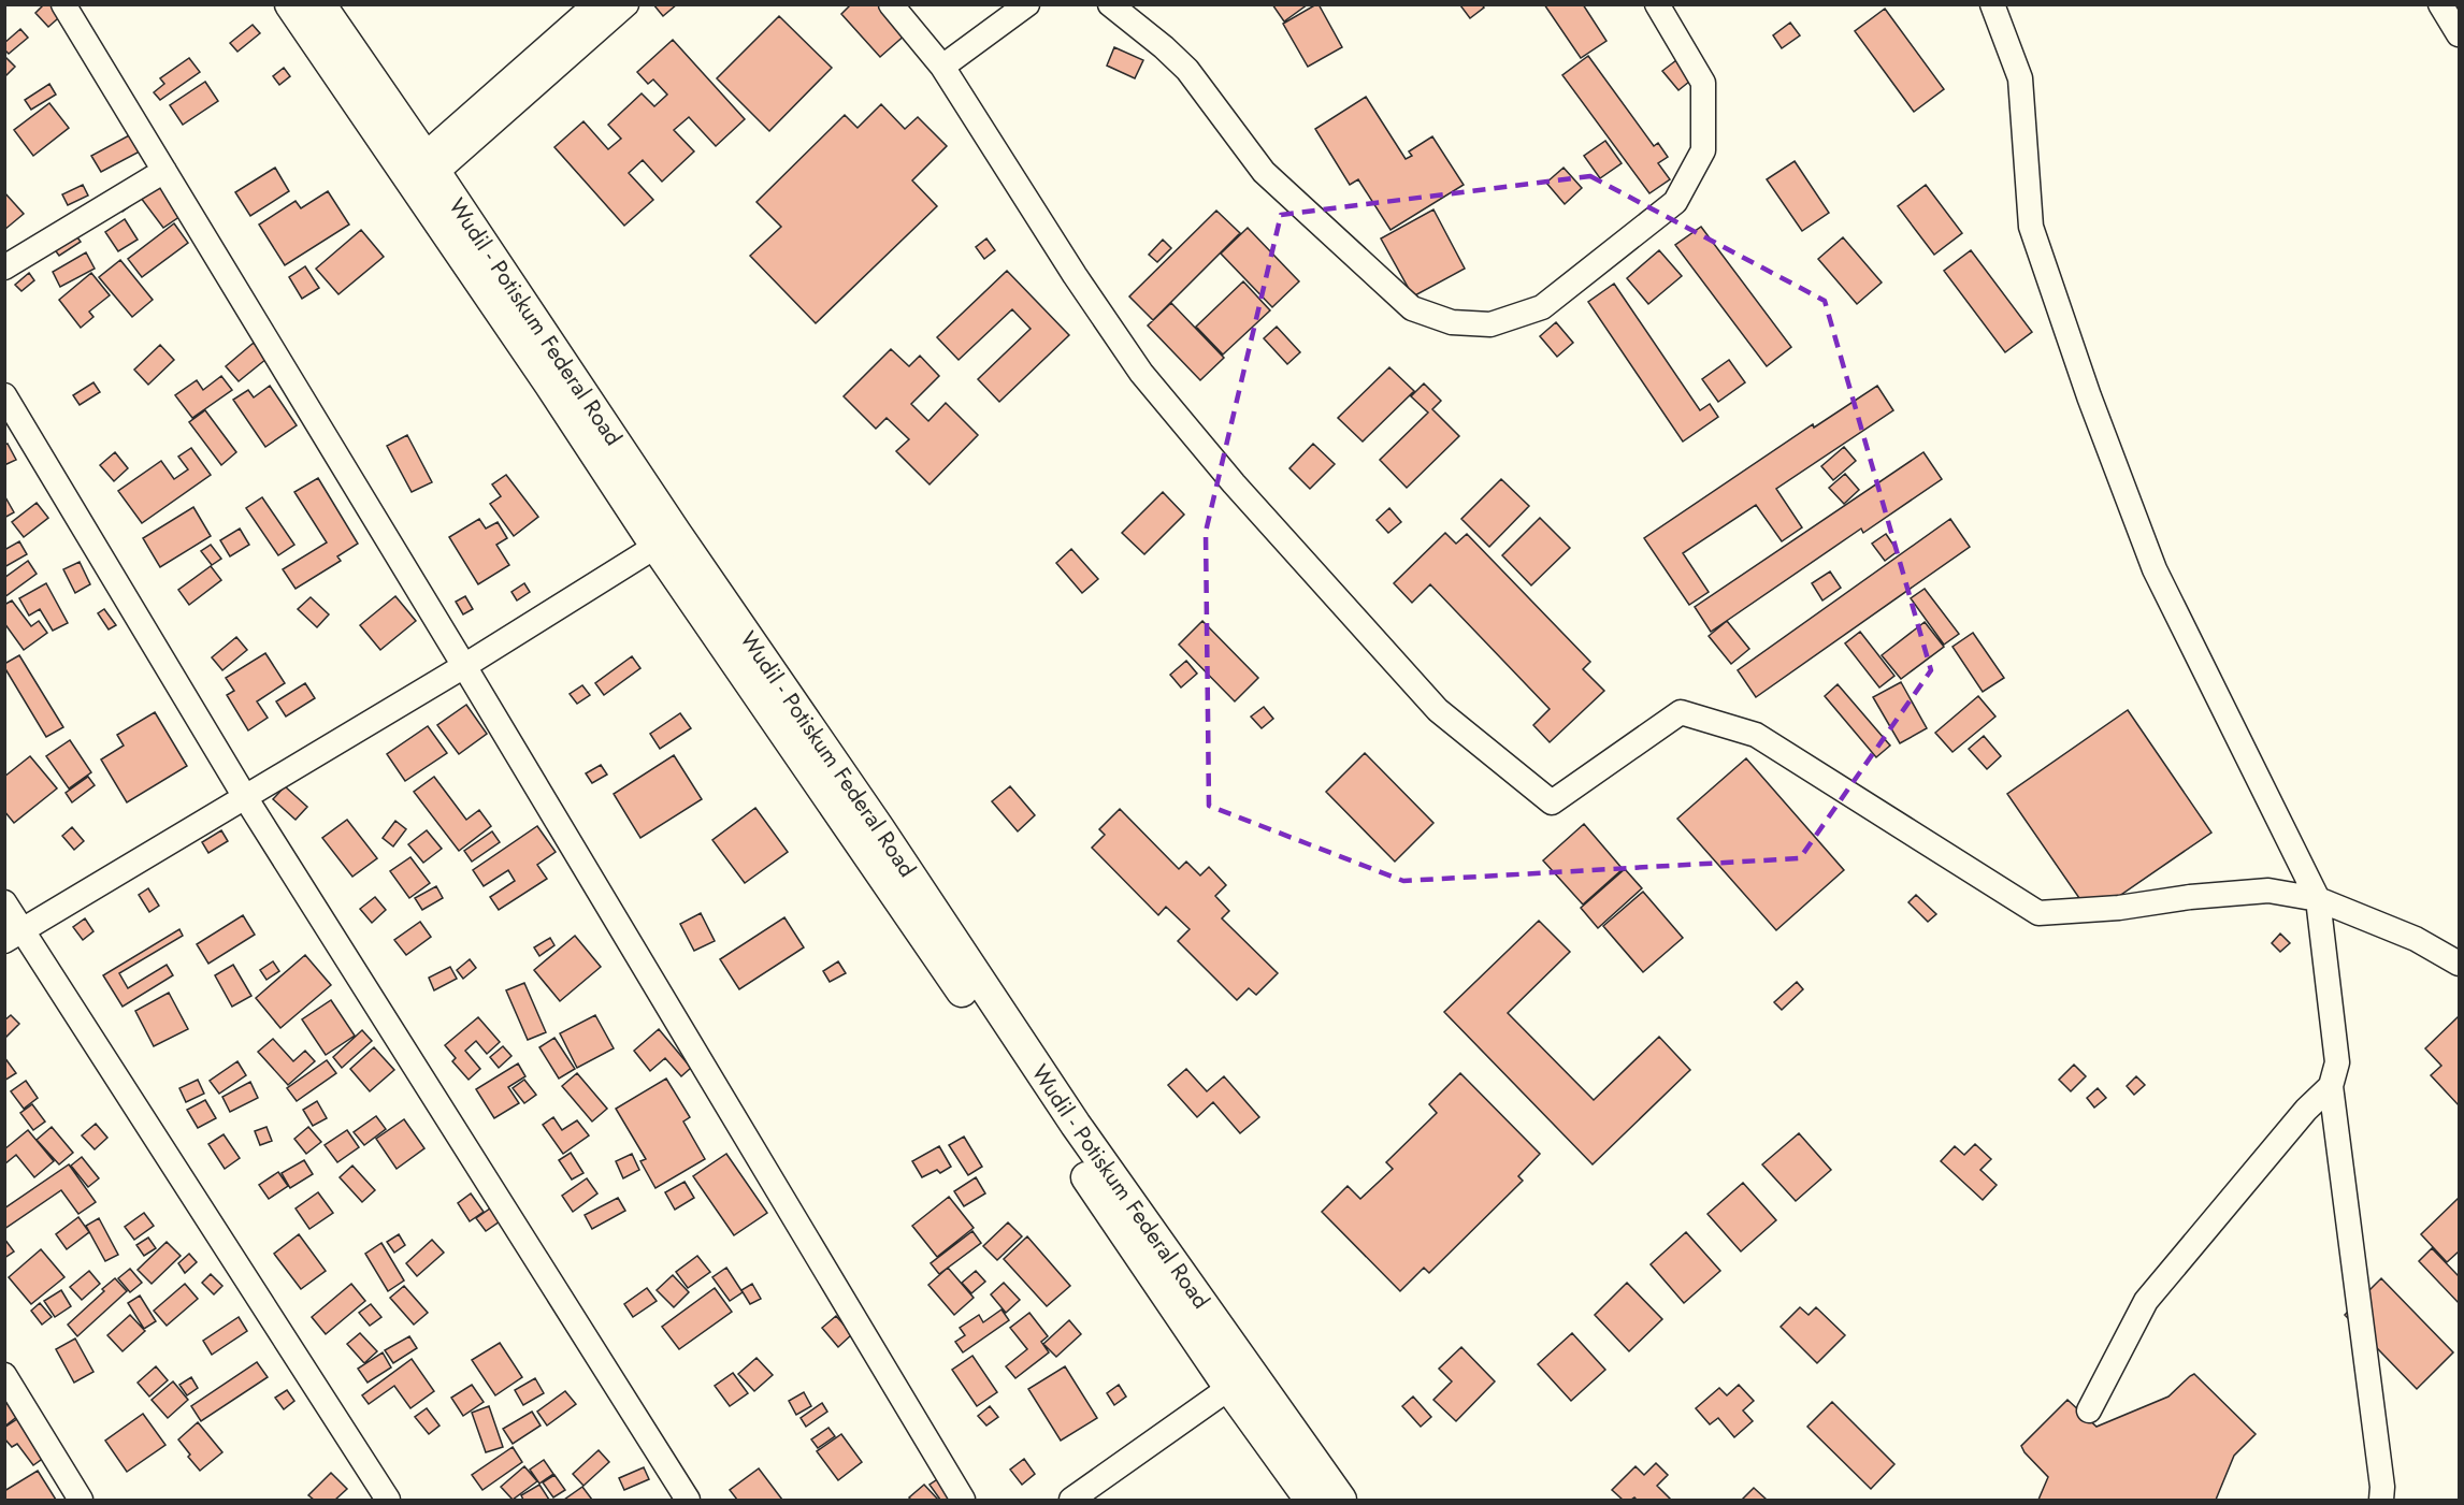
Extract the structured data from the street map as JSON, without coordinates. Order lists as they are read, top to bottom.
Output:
{
  "streets": {
    "main road": ["Wudil - Potiskum Federal Road"]
  }
}
